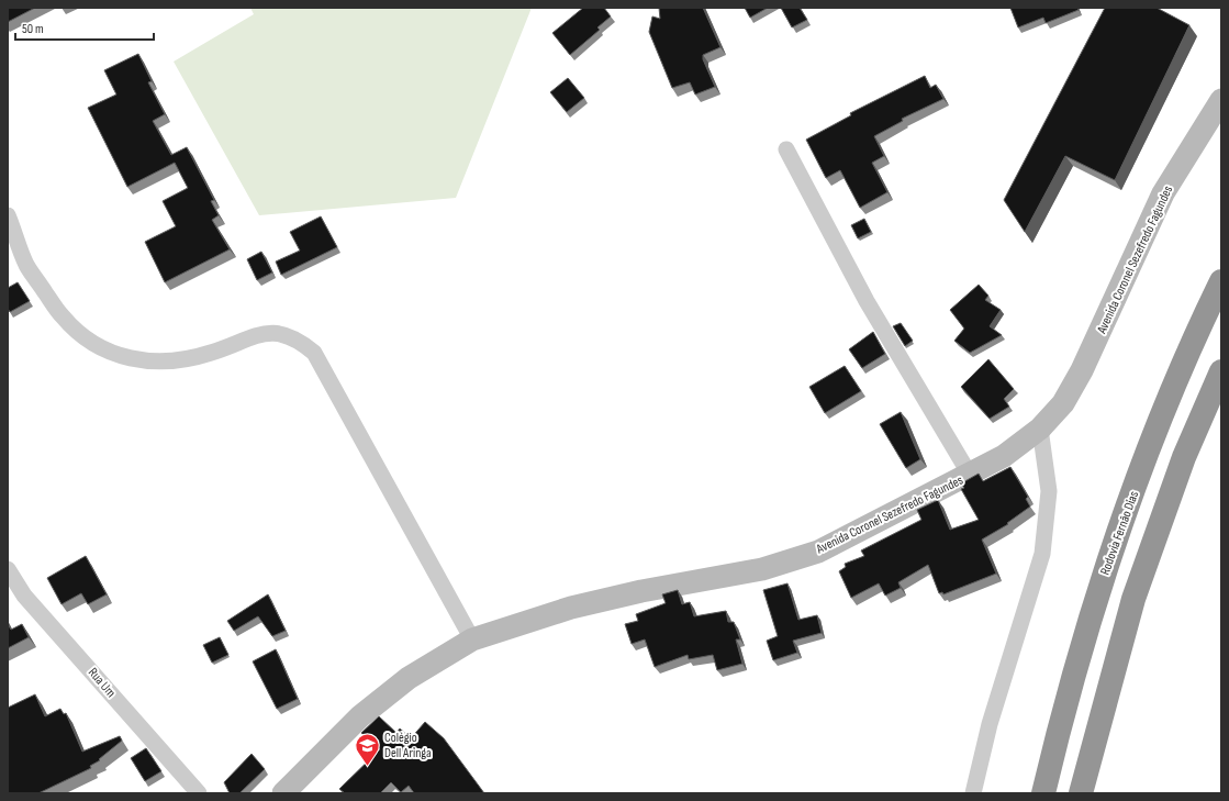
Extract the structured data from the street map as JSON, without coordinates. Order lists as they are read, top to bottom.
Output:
{
  "streets": {
    "highway": ["Rodovia Fernão Dias"],
    "main road": ["Avenida Coronel Sezefredo Fagundes"],
    "street": ["Rua Um"]
  },
  "places": {
    "school or university": ["Colégio Dell Aringa"]
  },
  "scale_bar": "50 m"
}
